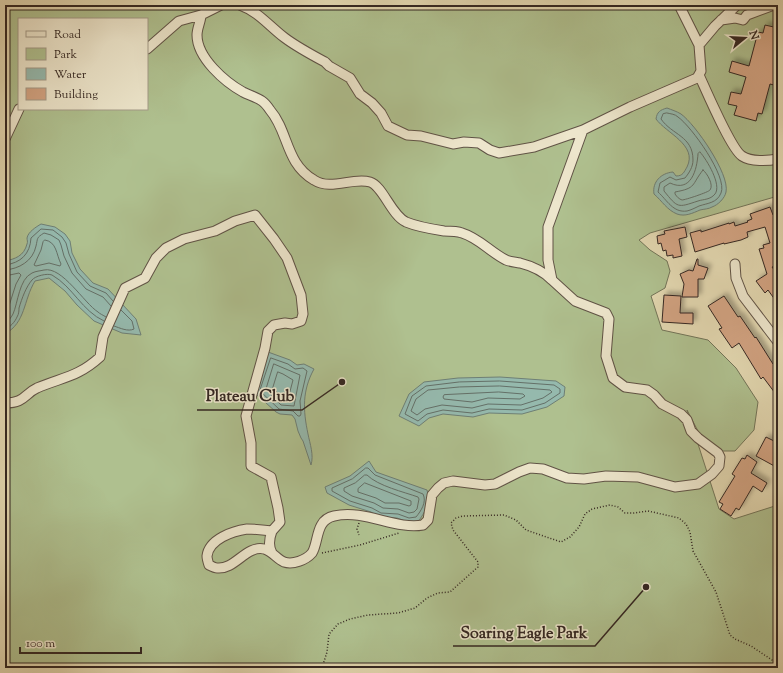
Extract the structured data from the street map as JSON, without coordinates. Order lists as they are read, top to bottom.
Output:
{
  "places": ["Plateau Club", "Soaring Eagle Park"],
  "legend": [
    "Road",
    "Park",
    "Water",
    "Building"
  ],
  "scale_bar": "100 m",
  "north": "right"
}
